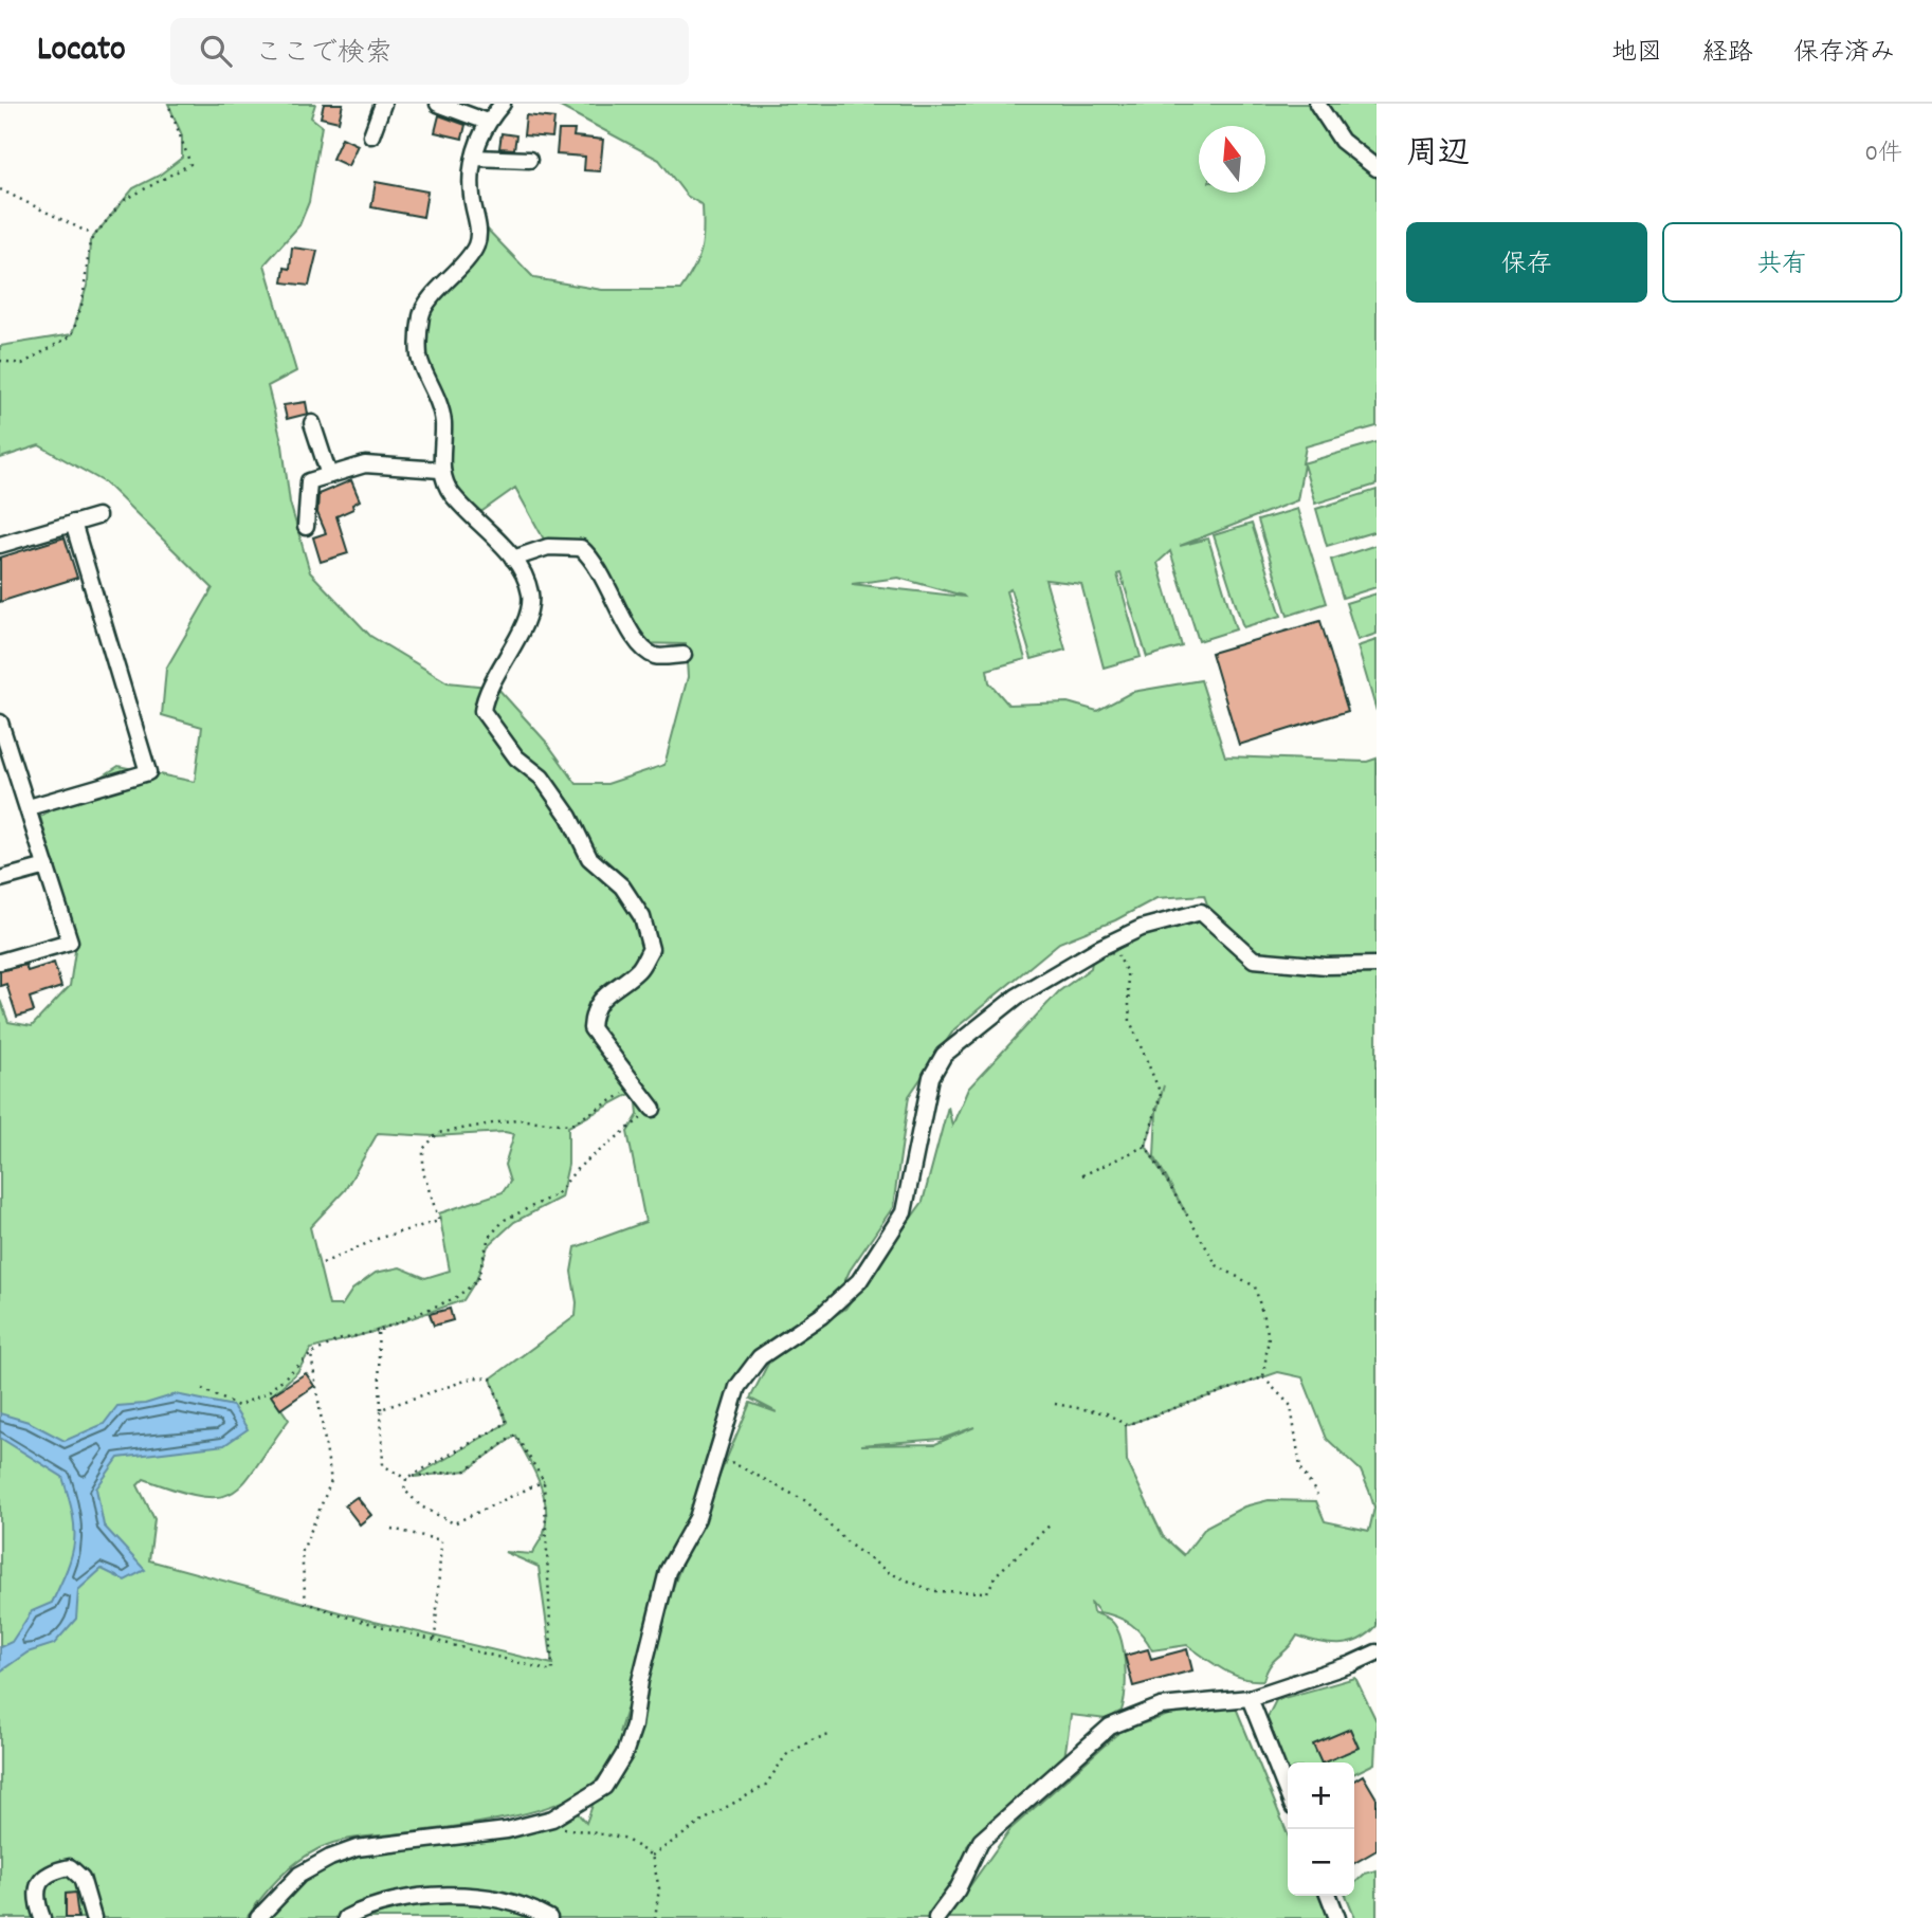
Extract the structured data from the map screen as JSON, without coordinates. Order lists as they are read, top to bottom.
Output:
{
  "north": "top",
  "page": {
    "header": "Locato",
    "search": "ここで検索",
    "nav": ["地図", "経路", "保存済み"],
    "heading": ["周辺", "0件"],
    "buttons": ["保存", "共有"],
    "map_buttons": ["+", "−"]
  }
}
